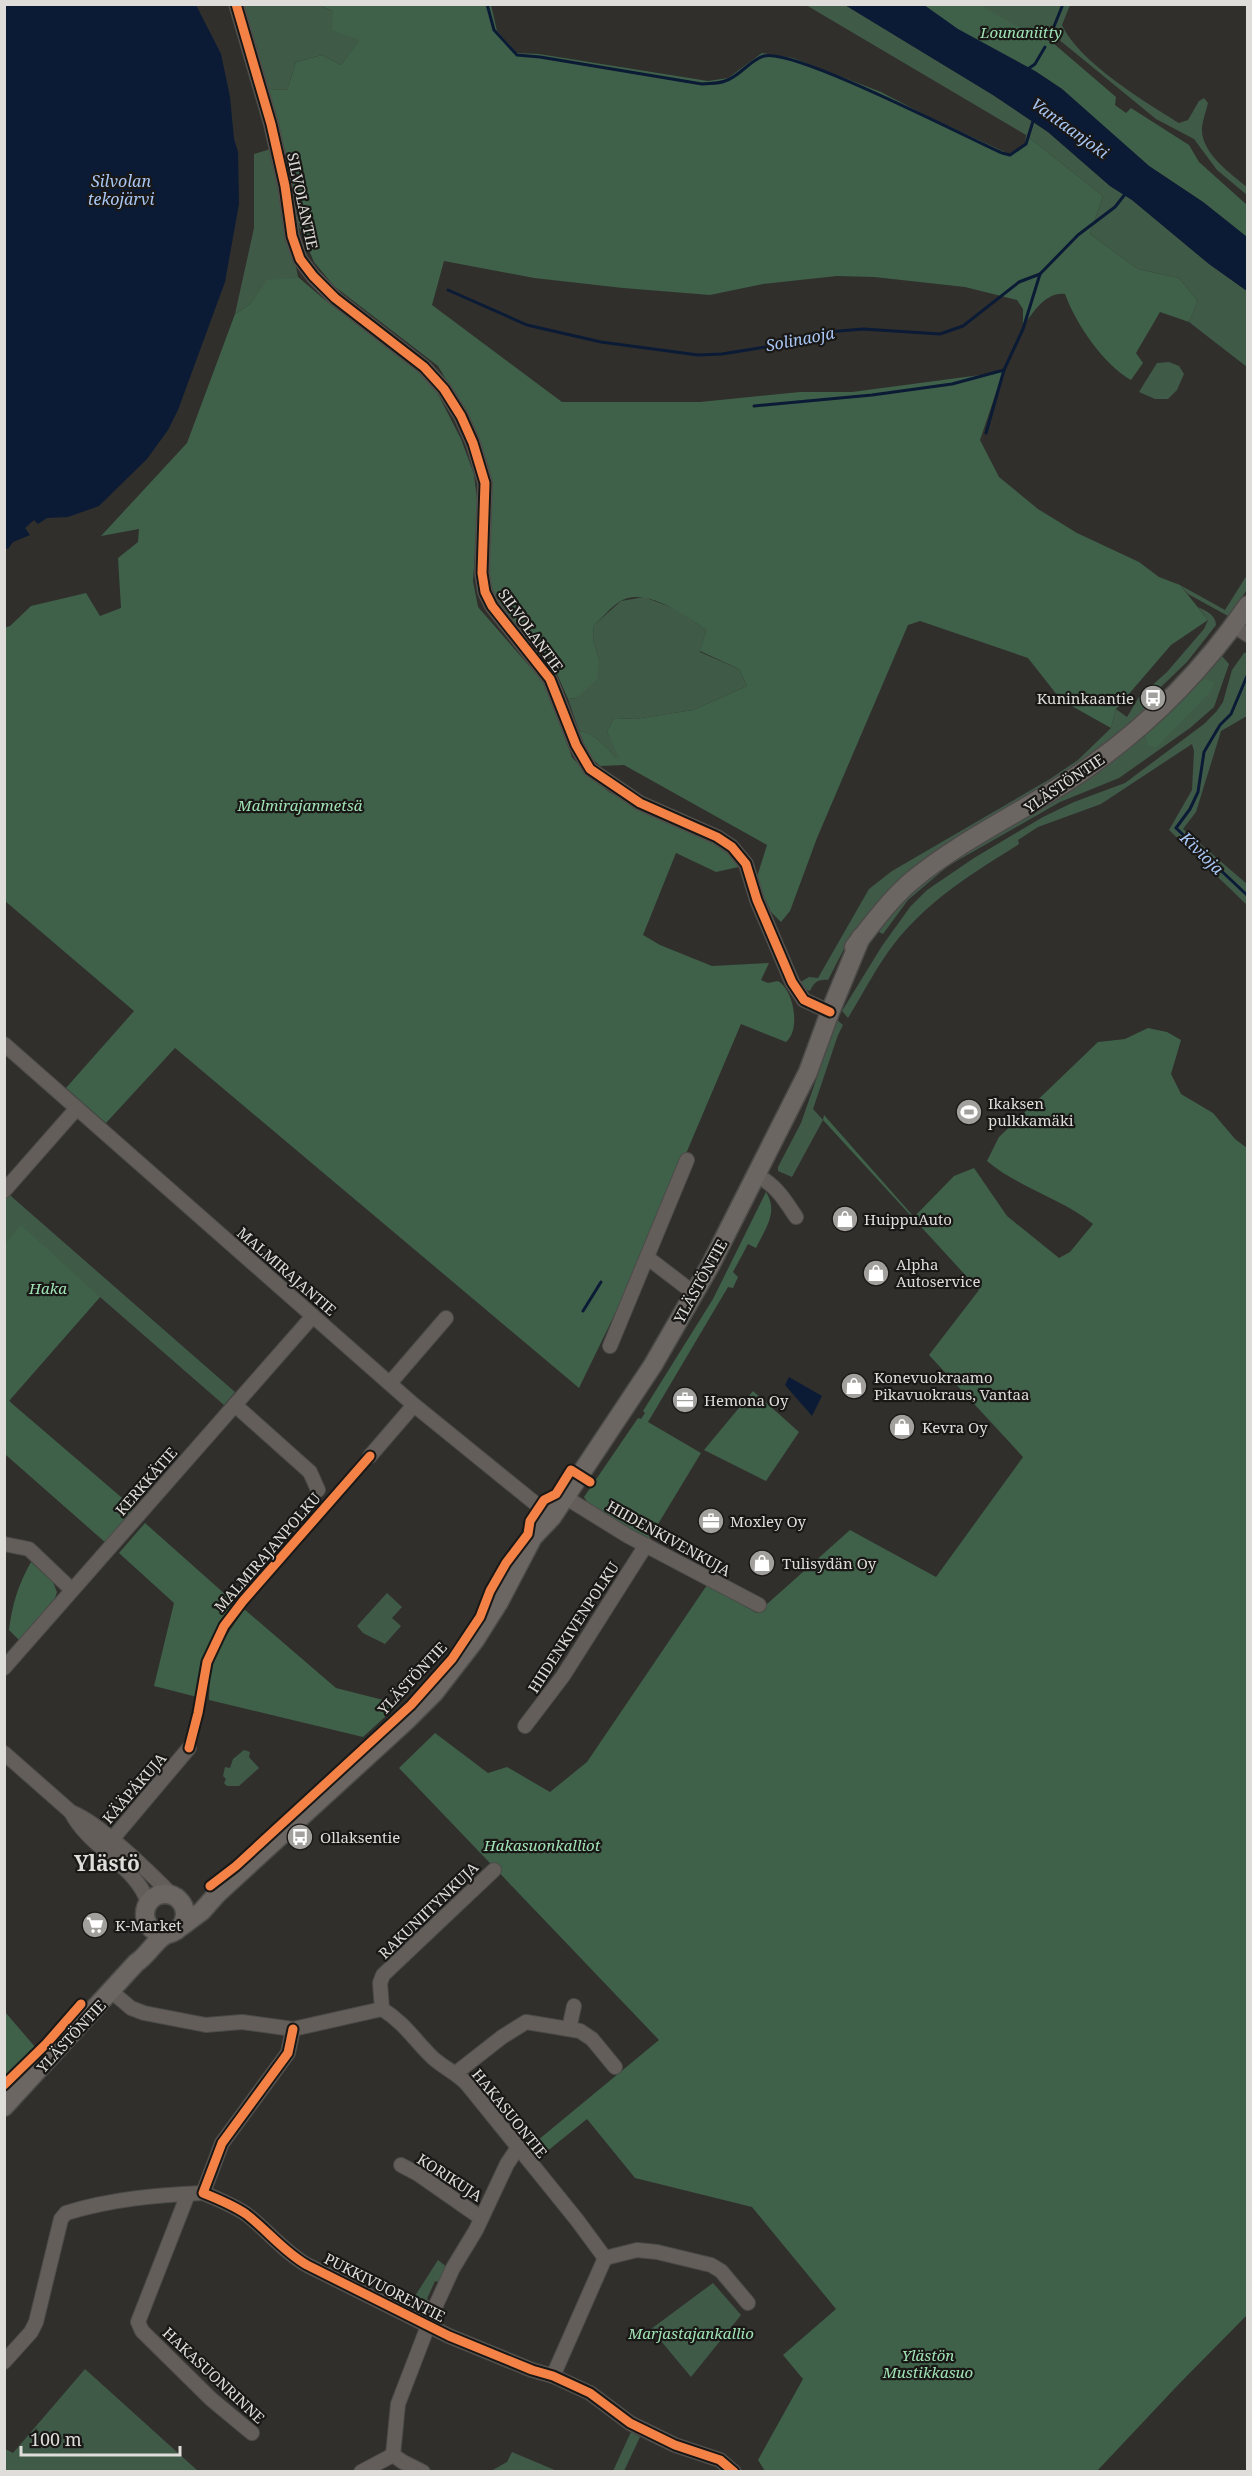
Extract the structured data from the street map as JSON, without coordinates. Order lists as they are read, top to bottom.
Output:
{
  "streets": {
    "main road": ["YLÄSTÖNTIE"],
    "street": [
      "SILVOLANTIE",
      "MALMIRAJANTIE",
      "KERKKÄTIE",
      "HIIDENKIVENKUJA",
      "HIIDENKIVENPOLKU",
      "KÄÄPÄKUJA",
      "RAKUNIITYNKUJA",
      "HAKASUONTIE",
      "KORIKUJA",
      "PUKKIVUORENTIE",
      "HAKASUONRINNE"
    ],
    "cycle path": ["MALMIRAJANPOLKU"]
  },
  "crossings": [
    ["SILVOLANTIE", "YLÄSTÖNTIE"],
    ["YLÄSTÖNTIE", "MALMIRAJANTIE"],
    ["YLÄSTÖNTIE", "HIIDENKIVENKUJA"],
    ["MALMIRAJANTIE", "KERKKÄTIE"],
    ["HIIDENKIVENKUJA", "HIIDENKIVENPOLKU"],
    ["RAKUNIITYNKUJA", "HAKASUONTIE"],
    ["HAKASUONTIE", "KORIKUJA"],
    ["KORIKUJA", "PUKKIVUORENTIE"]
  ],
  "districts": ["Ylästö"],
  "water": [
    "Vantaanjoki",
    "Silvolan tekojärvi",
    "Solinaoja",
    "Kivioja"
  ],
  "parks": [
    "Lounaniitty",
    "Malmirajanmetsä",
    "Haka",
    "Hakasuonkalliot",
    "Marjastajankallio",
    "Ylästön Mustikkasuo"
  ],
  "places": {
    "bus stop": ["Kuninkaantie", "Ollaksentie"],
    "sports": ["Ikaksen pulkkamäki"],
    "shop": [
      "HuippuAuto",
      "Alpha Autoservice",
      "Konevuokraamo Pikavuokraus, Vantaa",
      "Kevra Oy",
      "Tulisydän Oy"
    ],
    "office": ["Hemona Oy", "Moxley Oy"],
    "supermarket": ["K-Market"]
  },
  "scale_bar": "100 m"
}
